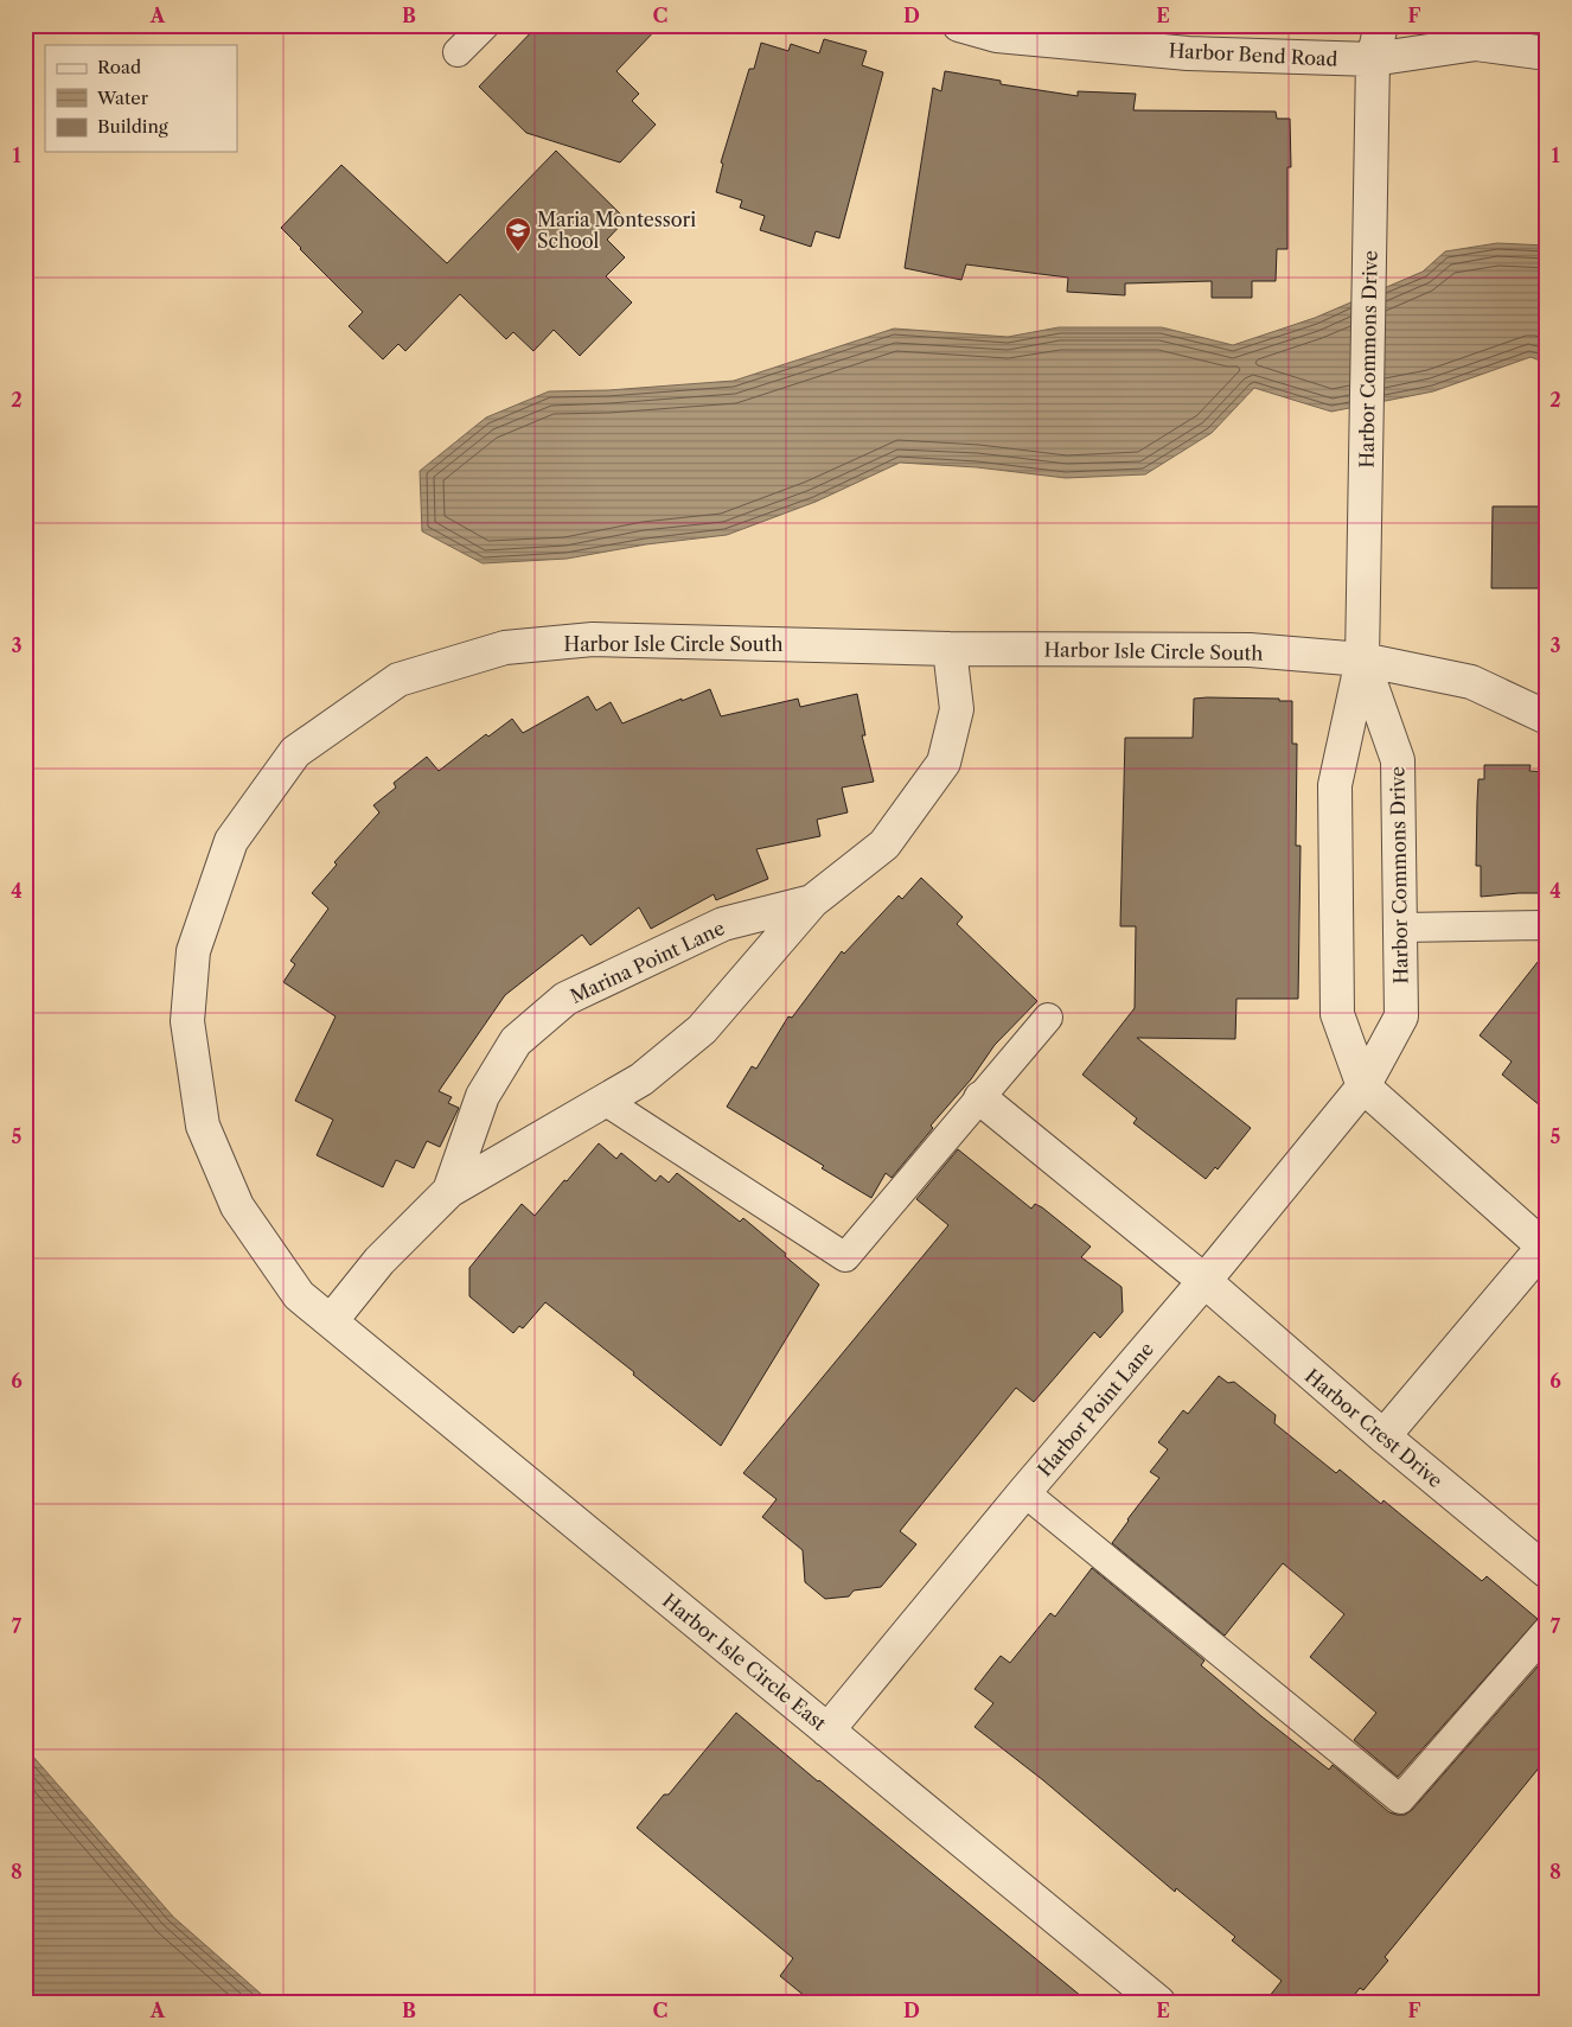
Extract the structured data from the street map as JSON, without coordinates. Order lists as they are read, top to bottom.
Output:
{
  "streets": {
    "street": [
      "Harbor Bend Road",
      "Harbor Commons Drive",
      "Harbor Isle Circle South",
      "Marina Point Lane",
      "Harbor Point Lane",
      "Harbor Crest Drive",
      "Harbor Isle Circle East"
    ]
  },
  "crossings": [
    ["Harbor Bend Road", "Harbor Commons Drive"],
    ["Harbor Commons Drive", "Harbor Isle Circle South"],
    ["Harbor Commons Drive", "Harbor Point Lane"],
    ["Harbor Commons Drive", "Harbor Crest Drive"],
    ["Harbor Isle Circle South", "Marina Point Lane"],
    ["Harbor Isle Circle South", "Harbor Isle Circle East"],
    ["Marina Point Lane", "Harbor Isle Circle East"],
    ["Harbor Point Lane", "Harbor Crest Drive"],
    ["Harbor Point Lane", "Harbor Isle Circle East"]
  ],
  "places": {
    "school or university": ["Maria Montessori School"]
  },
  "legend": ["Road", "Water", "Building"],
  "grid": {
    "columns": [
      "A",
      "B",
      "C",
      "D",
      "E",
      "F"
    ],
    "rows": [
      "1",
      "2",
      "3",
      "4",
      "5",
      "6",
      "7",
      "8"
    ]
  }
}
